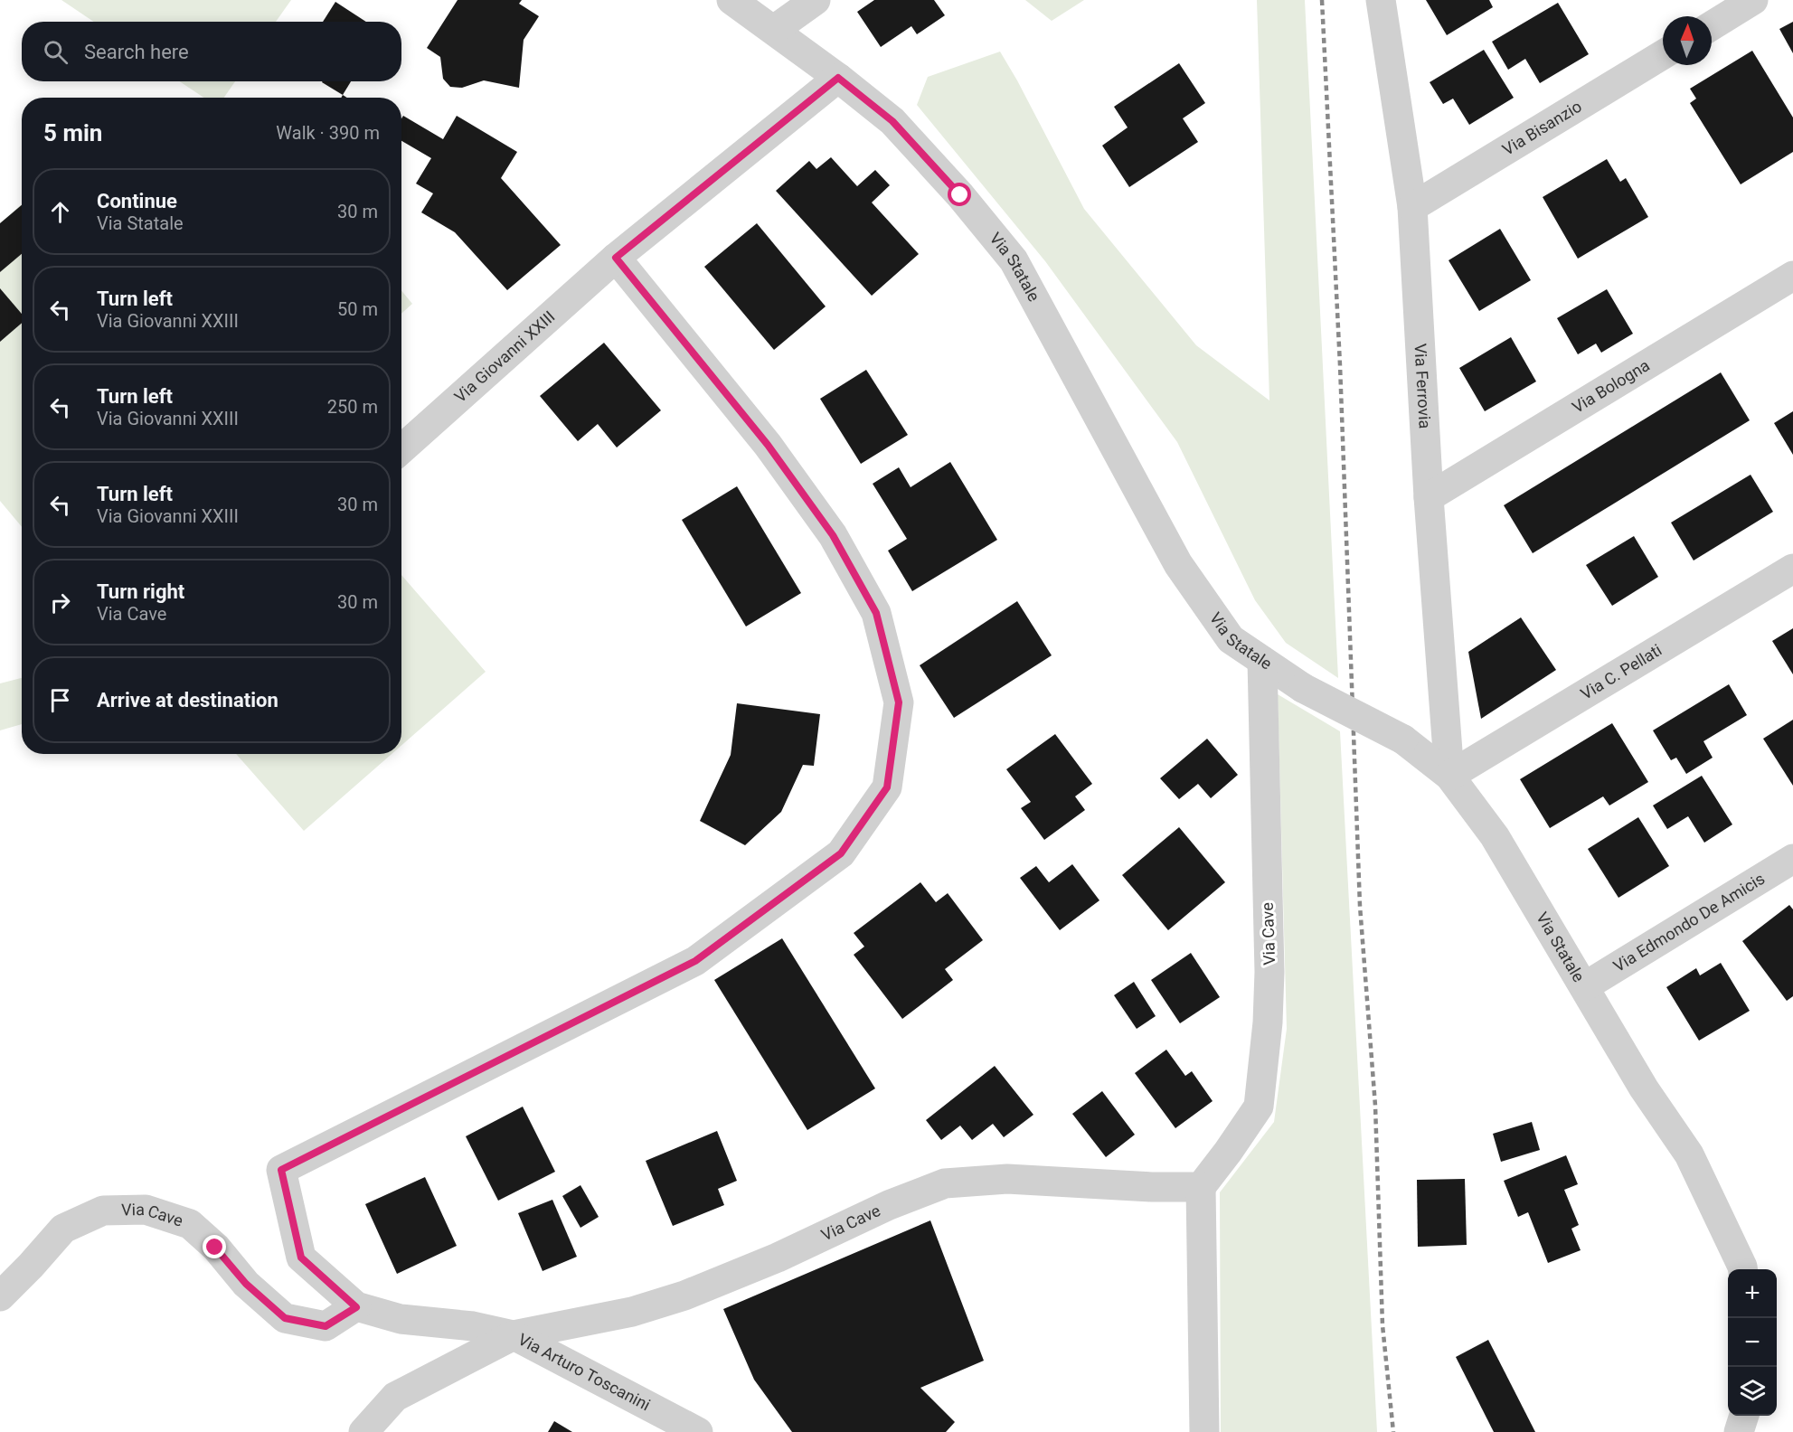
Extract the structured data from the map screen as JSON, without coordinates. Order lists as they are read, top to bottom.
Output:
{
  "streets": {
    "street": [
      "Via Bisanzio",
      "Via Statale",
      "Via Giovanni XXIII",
      "Via Bologna",
      "Via Ferrovia",
      "Via C. Pellati",
      "Via Edmondo De Amicis",
      "Via Cave",
      "Via Arturo Toscanini"
    ]
  },
  "crossings": [
    ["Via Bisanzio", "Via Ferrovia"],
    ["Via Statale", "Via Giovanni XXIII"],
    ["Via Statale", "Via Ferrovia"],
    ["Via Statale", "Via C. Pellati"],
    ["Via Statale", "Via Edmondo De Amicis"],
    ["Via Statale", "Via Cave"],
    ["Via Bologna", "Via Ferrovia"],
    ["Via Ferrovia", "Via C. Pellati"],
    ["Via Cave", "Via Arturo Toscanini"]
  ],
  "north": "top",
  "page": {
    "search": "Search here",
    "heading": ["5 min", "Walk · 390 m"],
    "list": [
      ["Continue", "Via Statale", "30 m"],
      ["Turn left", "Via Giovanni XXIII", "50 m"],
      ["Turn left", "Via Giovanni XXIII", "250 m"],
      ["Turn left", "Via Giovanni XXIII", "30 m"],
      ["Turn right", "Via Cave", "30 m"],
      "Arrive at destination"
    ],
    "map_buttons": ["+", "−"]
  }
}
